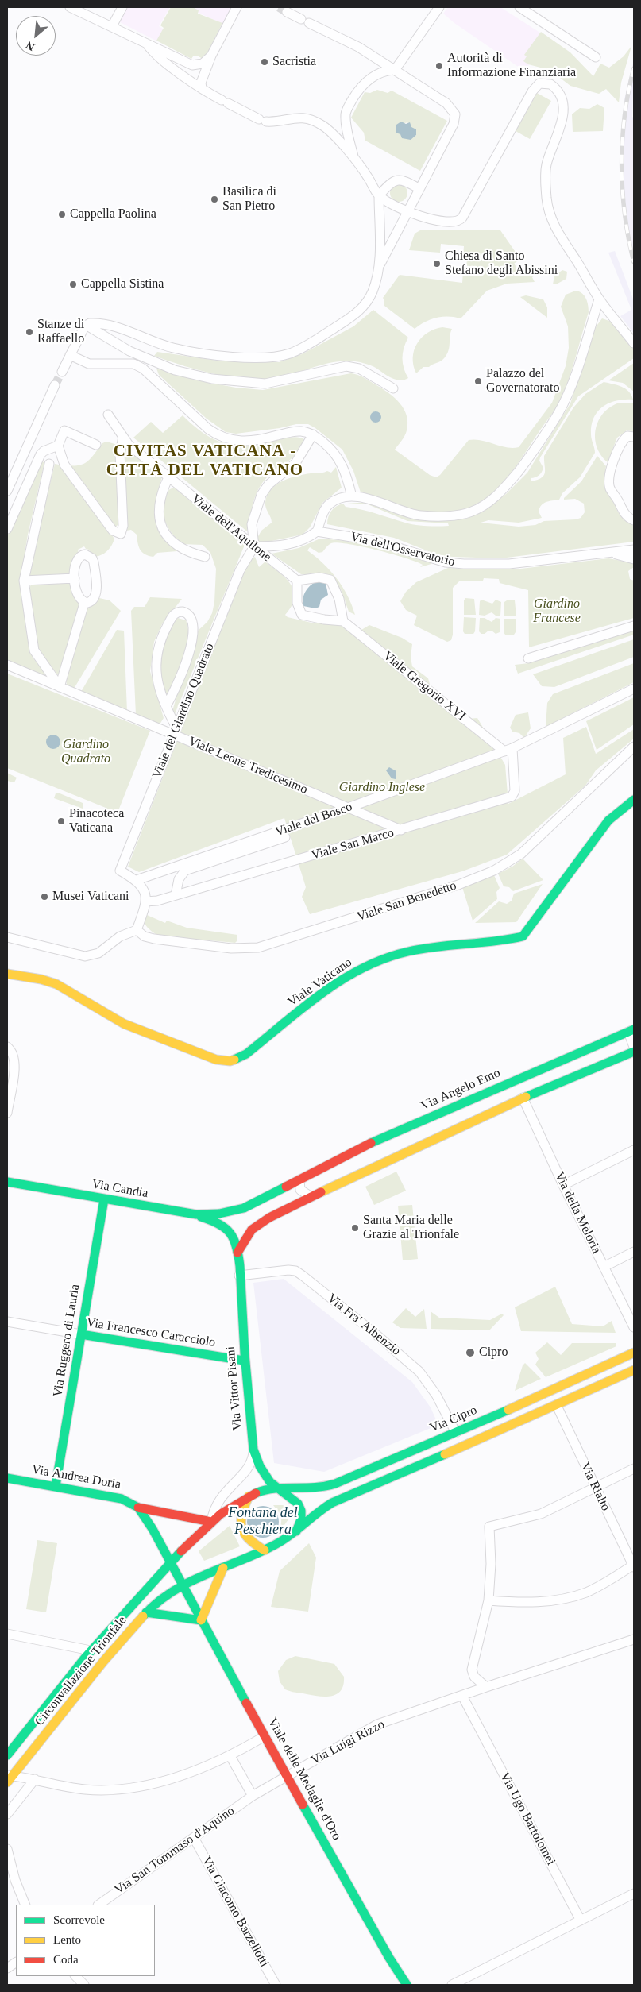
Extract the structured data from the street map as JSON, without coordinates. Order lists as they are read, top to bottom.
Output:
{
  "streets": {
    "main road": [
      "Viale Vaticano",
      "Via Angelo Emo",
      "Via Candia",
      "Via Francesco Caracciolo",
      "Via Ruggero di Lauria",
      "Via Vittor Pisani",
      "Via Cipro",
      "Via Andrea Doria",
      "Circonvallazione Trionfale",
      "Viale delle Medaglie d'Oro"
    ],
    "street": [
      "Viale dell'Aquilone",
      "Via dell'Osservatorio",
      "Viale Gregorio XVI",
      "Viale del Giardino Quadrato",
      "Viale Leone Tredicesimo",
      "Viale del Bosco",
      "Viale San Marco",
      "Viale San Benedetto",
      "Via della Meloria",
      "Via Fra' Albenzio",
      "Via Rialto",
      "Via Luigi Rizzo",
      "Via Ugo Bartolomei",
      "Via San Tommaso d'Aquino",
      "Via Giacomo Barzellotti"
    ]
  },
  "crossings": [
    ["Viale dell'Aquilone", "Viale del Giardino Quadrato"],
    ["Viale Gregorio XVI", "Viale del Bosco"],
    ["Viale Gregorio XVI", "Viale San Marco"],
    ["Viale del Giardino Quadrato", "Viale Leone Tredicesimo"],
    ["Viale del Giardino Quadrato", "Viale del Bosco"],
    ["Viale del Giardino Quadrato", "Viale San Marco"],
    ["Viale Leone Tredicesimo", "Viale del Bosco"],
    ["Viale Leone Tredicesimo", "Viale San Marco"],
    ["Viale del Bosco", "Viale San Marco"],
    ["Via Angelo Emo", "Via Candia"],
    ["Via Candia", "Via Ruggero di Lauria"],
    ["Via Fra' Albenzio", "Via Vittor Pisani"],
    ["Via Fra' Albenzio", "Via Cipro"],
    ["Via Francesco Caracciolo", "Via Ruggero di Lauria"],
    ["Via Francesco Caracciolo", "Via Vittor Pisani"],
    ["Via Ruggero di Lauria", "Via Andrea Doria"],
    ["Via Vittor Pisani", "Via Cipro"],
    ["Via Vittor Pisani", "Circonvallazione Trionfale"],
    ["Via Cipro", "Circonvallazione Trionfale"],
    ["Via Andrea Doria", "Viale delle Medaglie d'Oro"],
    ["Circonvallazione Trionfale", "Viale delle Medaglie d'Oro"],
    ["Via Luigi Rizzo", "Viale delle Medaglie d'Oro"],
    ["Via Luigi Rizzo", "Via Ugo Bartolomei"],
    ["Via Luigi Rizzo", "Via San Tommaso d'Aquino"],
    ["Via San Tommaso d'Aquino", "Via Giacomo Barzellotti"]
  ],
  "districts": ["CIVITAS VATICANA - CITTÀ DEL VATICANO"],
  "water": ["Fontana del Peschiera"],
  "parks": ["Giardino Francese", "Giardino Quadrato", "Giardino Inglese"],
  "places": [
    "Sacristia",
    "Autorità di Informazione Finanziaria",
    "Basilica di San Pietro",
    "Cappella Paolina",
    "Chiesa di Santo Stefano degli Abissini",
    "Cappella Sistina",
    "Stanze di Raffaello",
    "Palazzo del Governatorato",
    "Pinacoteca Vaticana",
    "Musei Vaticani",
    "Santa Maria delle Grazie al Trionfale",
    "Cipro"
  ],
  "legend": ["Scorrevole", "Lento", "Coda"],
  "north": "bottom left"
}
